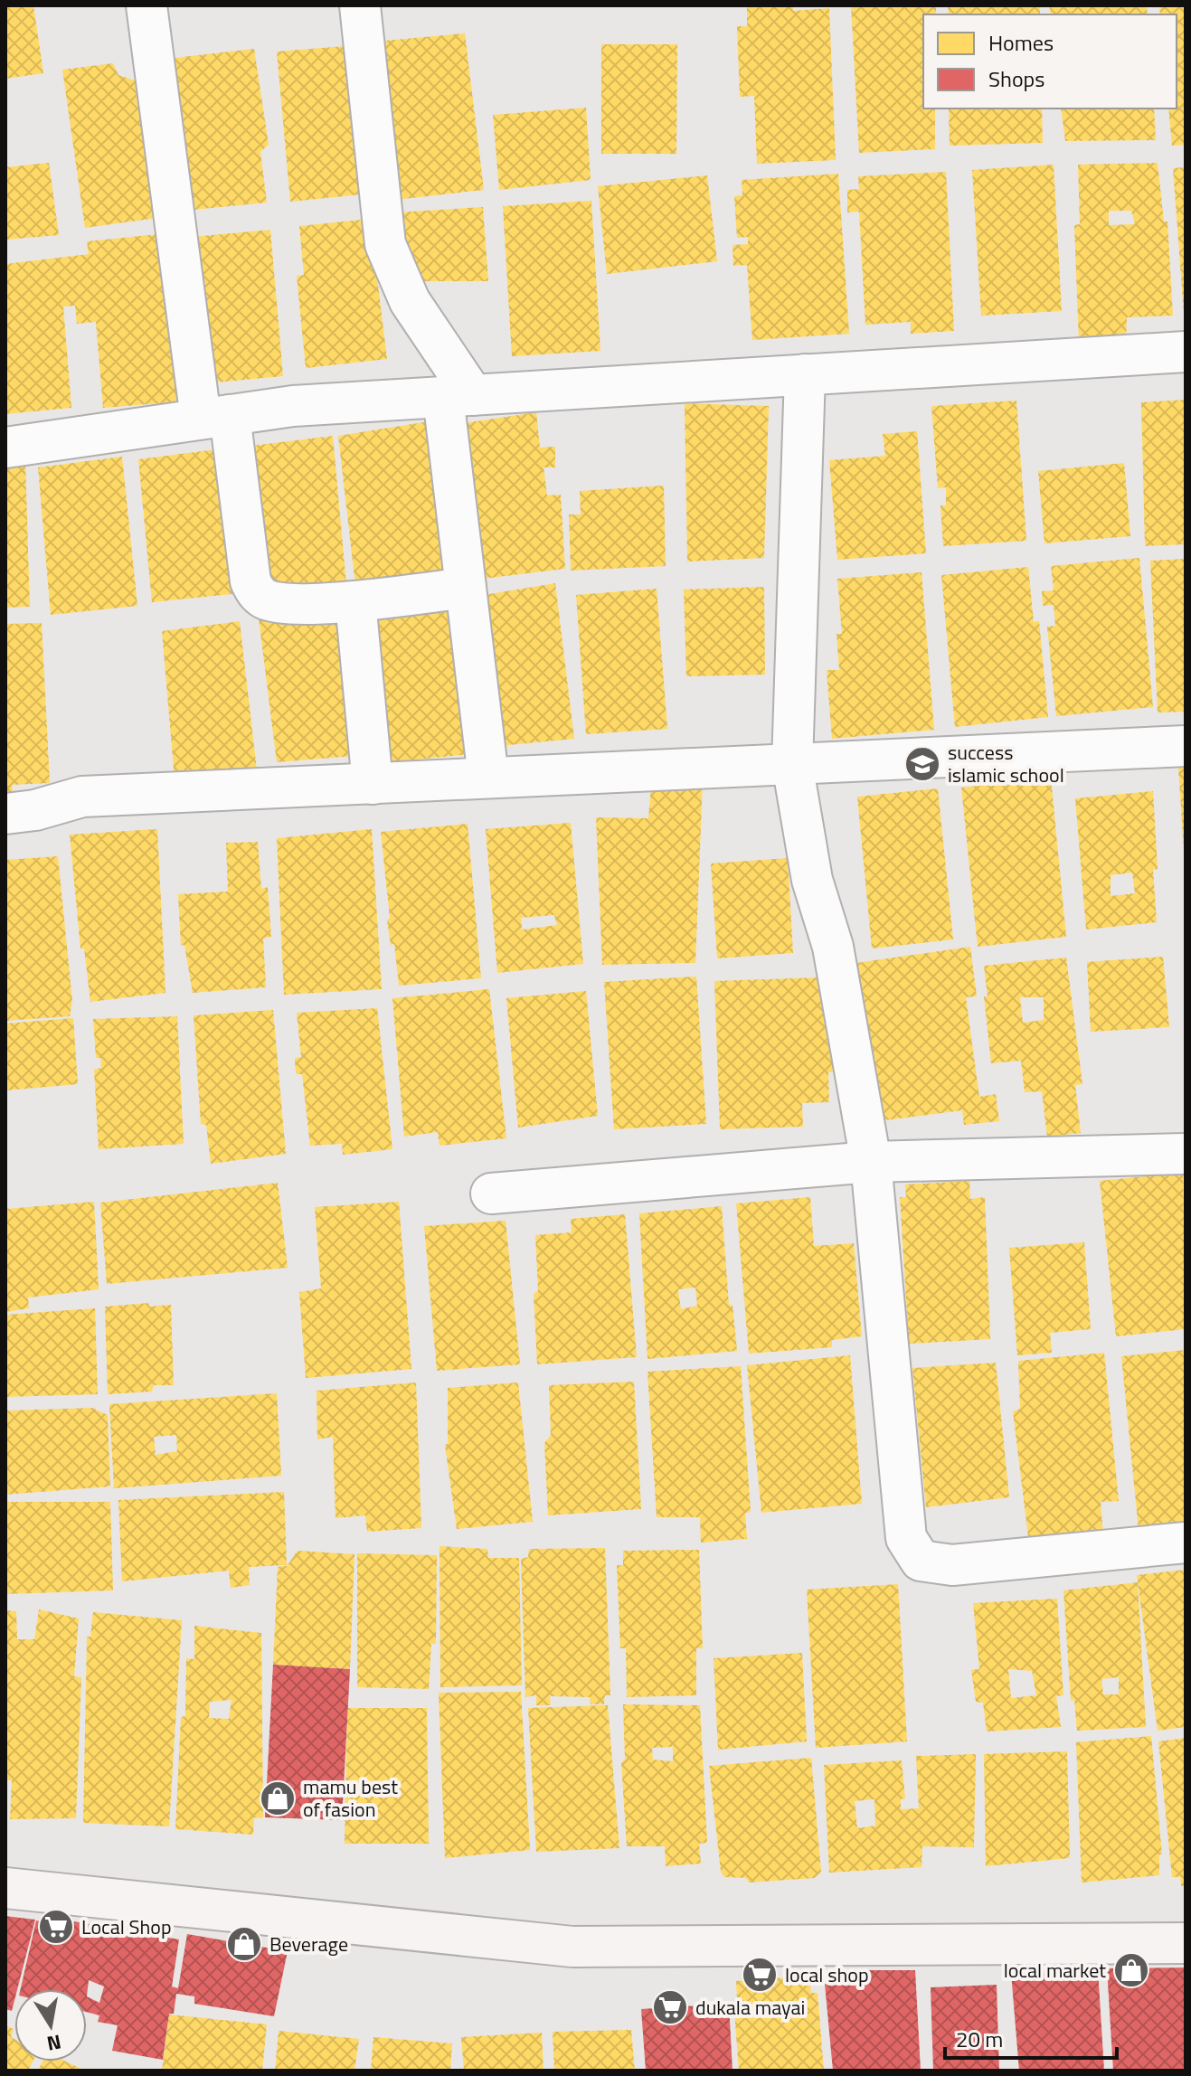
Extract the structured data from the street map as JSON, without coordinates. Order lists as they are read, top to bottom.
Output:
{
  "places": {
    "school or university": ["success islamic school"],
    "shop": ["mamu best of fasion", "Beverage", "local market"],
    "supermarket": ["Local Shop", "local shop", "dukala mayai"]
  },
  "legend": ["Homes", "Shops"],
  "scale_bar": "20 m",
  "north": "bottom"
}
